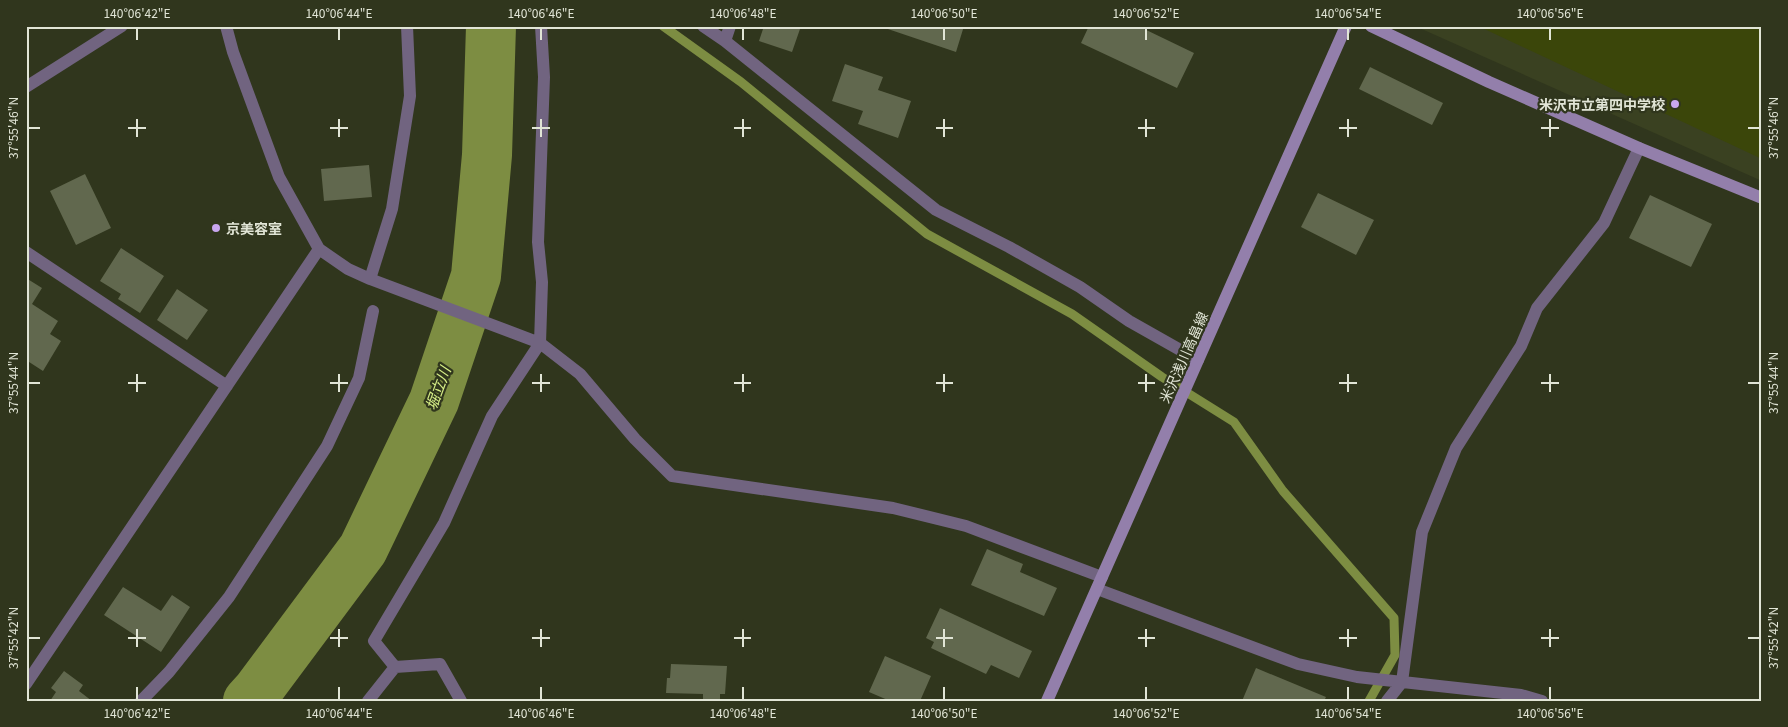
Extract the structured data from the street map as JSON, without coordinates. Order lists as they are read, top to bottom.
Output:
{
  "streets": {
    "main road": ["米沢浅川高畠線"]
  },
  "water": ["堀立川"],
  "places": ["米沢市立第四中学校", "京美容室"],
  "coordinates": [
    "140°06'42\"E",
    "140°06'44\"E",
    "140°06'46\"E",
    "140°06'48\"E",
    "140°06'50\"E",
    "140°06'52\"E",
    "140°06'54\"E",
    "140°06'56\"E",
    "37°55'46\"N",
    "37°55'44\"N",
    "37°55'42\"N"
  ]
}
